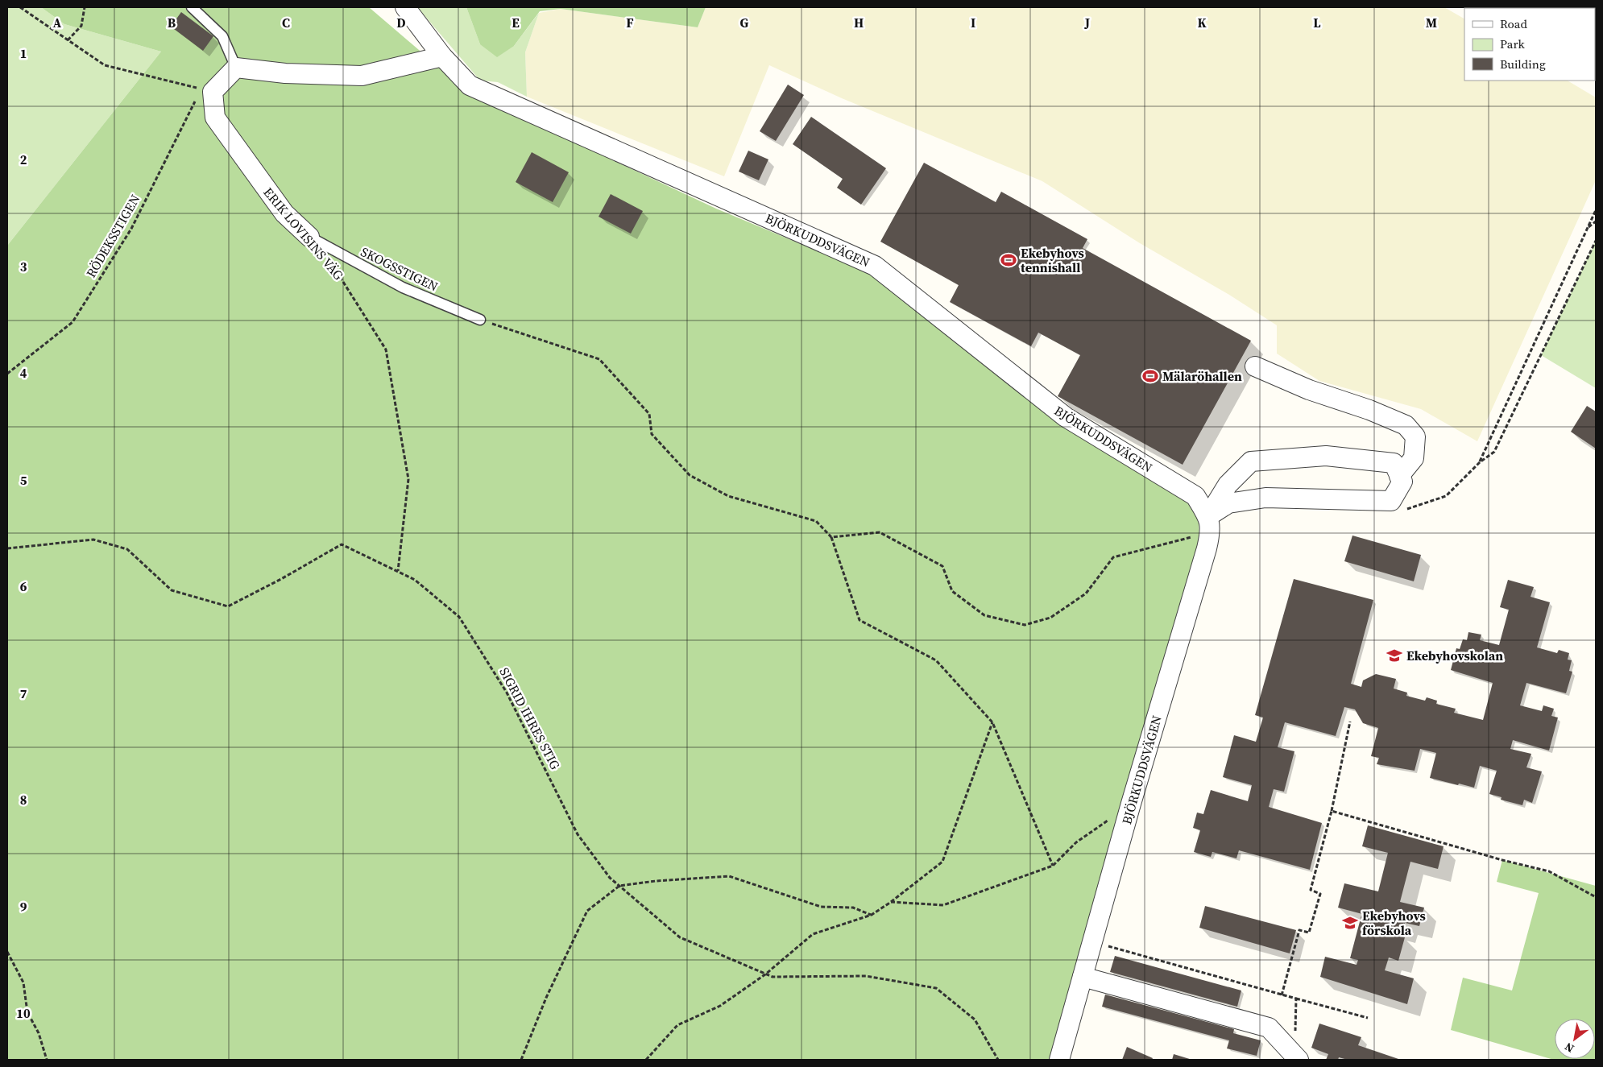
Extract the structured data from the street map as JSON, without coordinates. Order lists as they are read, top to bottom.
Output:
{
  "streets": {
    "street": ["ERIK LOVISINS VÄG", "BJÖRKUDDSVÄGEN"],
    "lane": ["SKOGSSTIGEN"],
    "path": ["RÖDEKSSTIGEN", "SIGRID IHRES STIG"]
  },
  "crossings": [
    ["ERIK LOVISINS VÄG", "RÖDEKSSTIGEN"],
    ["ERIK LOVISINS VÄG", "SKOGSSTIGEN"],
    ["ERIK LOVISINS VÄG", "SIGRID IHRES STIG"]
  ],
  "places": {
    "sports": ["Ekebyhovs tennishall", "Mälaröhallen"],
    "school or university": ["Ekebyhovskolan", "Ekebyhovs förskola"]
  },
  "legend": ["Road", "Park", "Building"],
  "north": "bottom left",
  "grid": {
    "columns": [
      "A",
      "B",
      "C",
      "D",
      "E",
      "F",
      "G",
      "H",
      "I",
      "J",
      "K",
      "L",
      "M"
    ],
    "rows": [
      "1",
      "2",
      "3",
      "4",
      "5",
      "6",
      "7",
      "8",
      "9",
      "10"
    ]
  }
}
